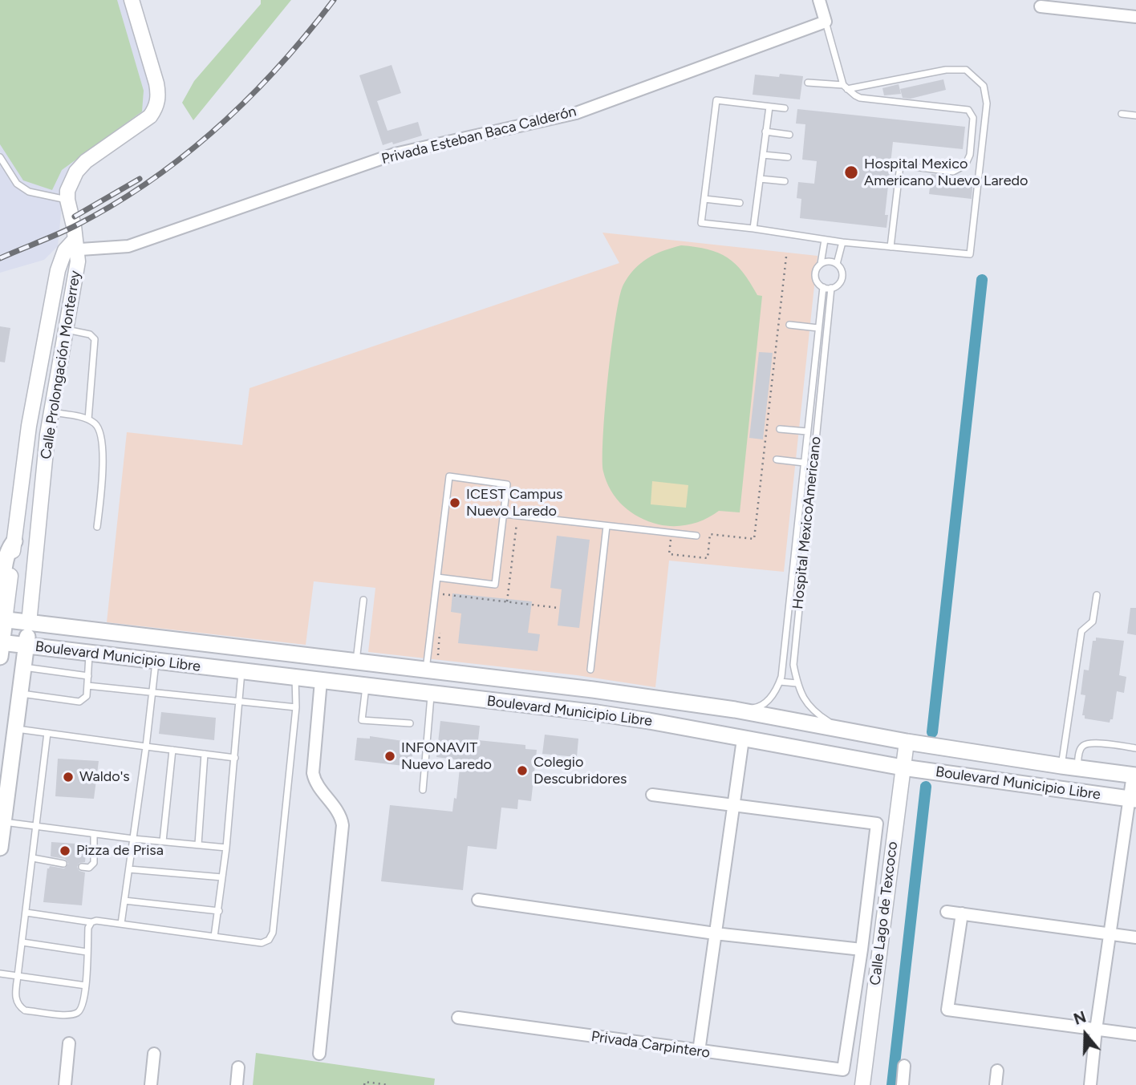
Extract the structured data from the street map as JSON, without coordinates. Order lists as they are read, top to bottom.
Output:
{
  "streets": {
    "main road": ["Calle Prolongación Monterrey", "Boulevard Municipio Libre"],
    "street": ["Privada Esteban Baca Calderón", "Calle Lago de Texcoco", "Privada Carpintero"],
    "lane": ["Hospital MexicoAmericano"]
  },
  "crossings": [
    ["Privada Esteban Baca Calderón", "Calle Prolongación Monterrey"],
    ["Calle Prolongación Monterrey", "Boulevard Municipio Libre"],
    ["Hospital MexicoAmericano", "Boulevard Municipio Libre"],
    ["Boulevard Municipio Libre", "Calle Lago de Texcoco"]
  ],
  "places": [
    "Hospital Mexico Americano Nuevo Laredo",
    "ICEST Campus Nuevo Laredo",
    "INFONAVIT Nuevo Laredo",
    "Colegio Descubridores",
    "Waldo's",
    "Pizza de Prisa"
  ],
  "north": "top"
}
